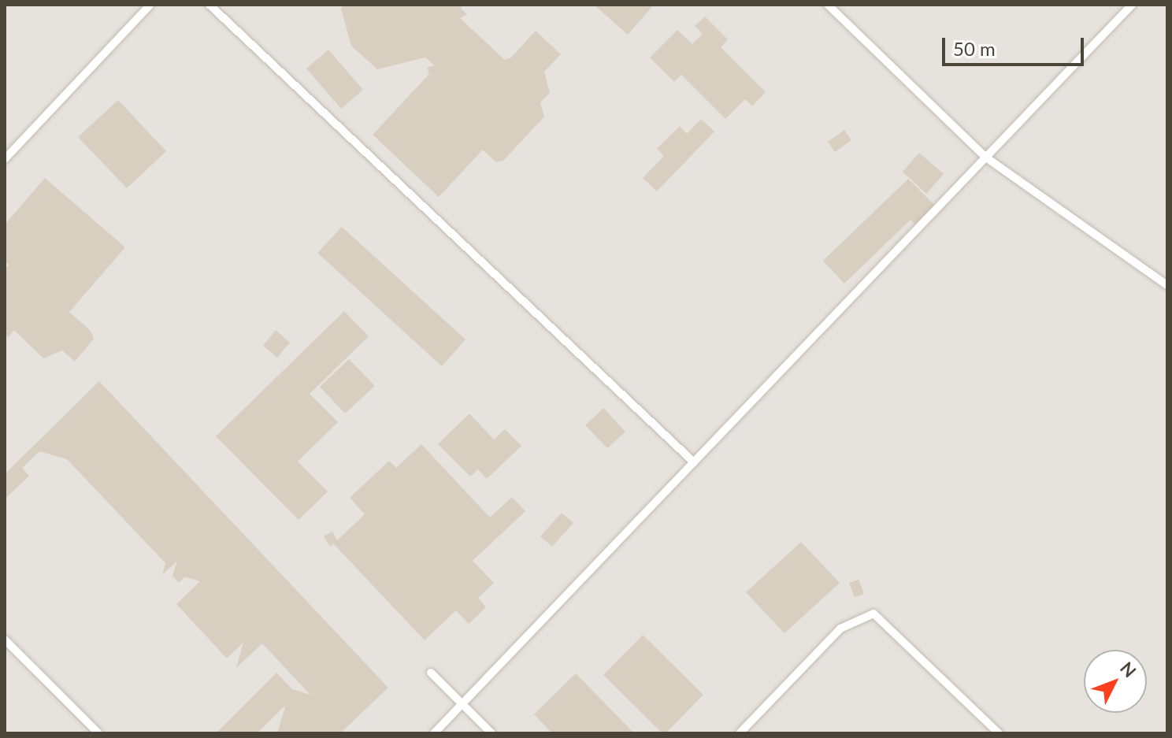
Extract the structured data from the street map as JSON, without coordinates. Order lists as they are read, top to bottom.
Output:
{
  "scale_bar": "50 m",
  "north": "top right"
}
